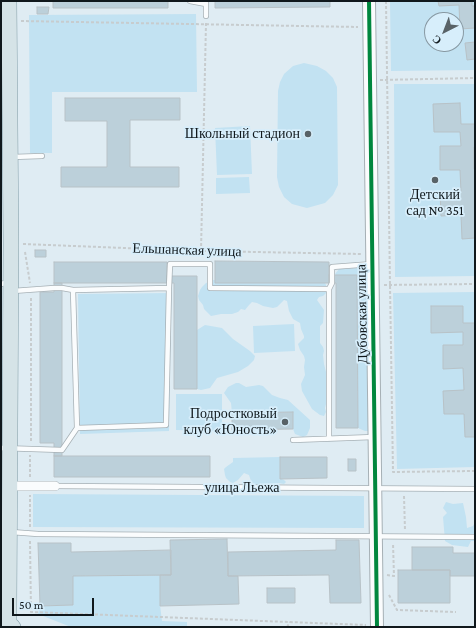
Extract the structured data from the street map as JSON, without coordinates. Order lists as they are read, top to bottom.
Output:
{
  "streets": {
    "street": ["Дубовская улица", "улица Льежа"],
    "path": ["Ельшанская улица"]
  },
  "crossings": [
    ["Ельшанская улица", "Дубовская улица"],
    ["Дубовская улица", "улица Льежа"]
  ],
  "places": ["Школьный стадион", "Детский сад № 351", "Подростковый клуб «Юность»"],
  "scale_bar": "50 m",
  "north": "bottom left"
}
